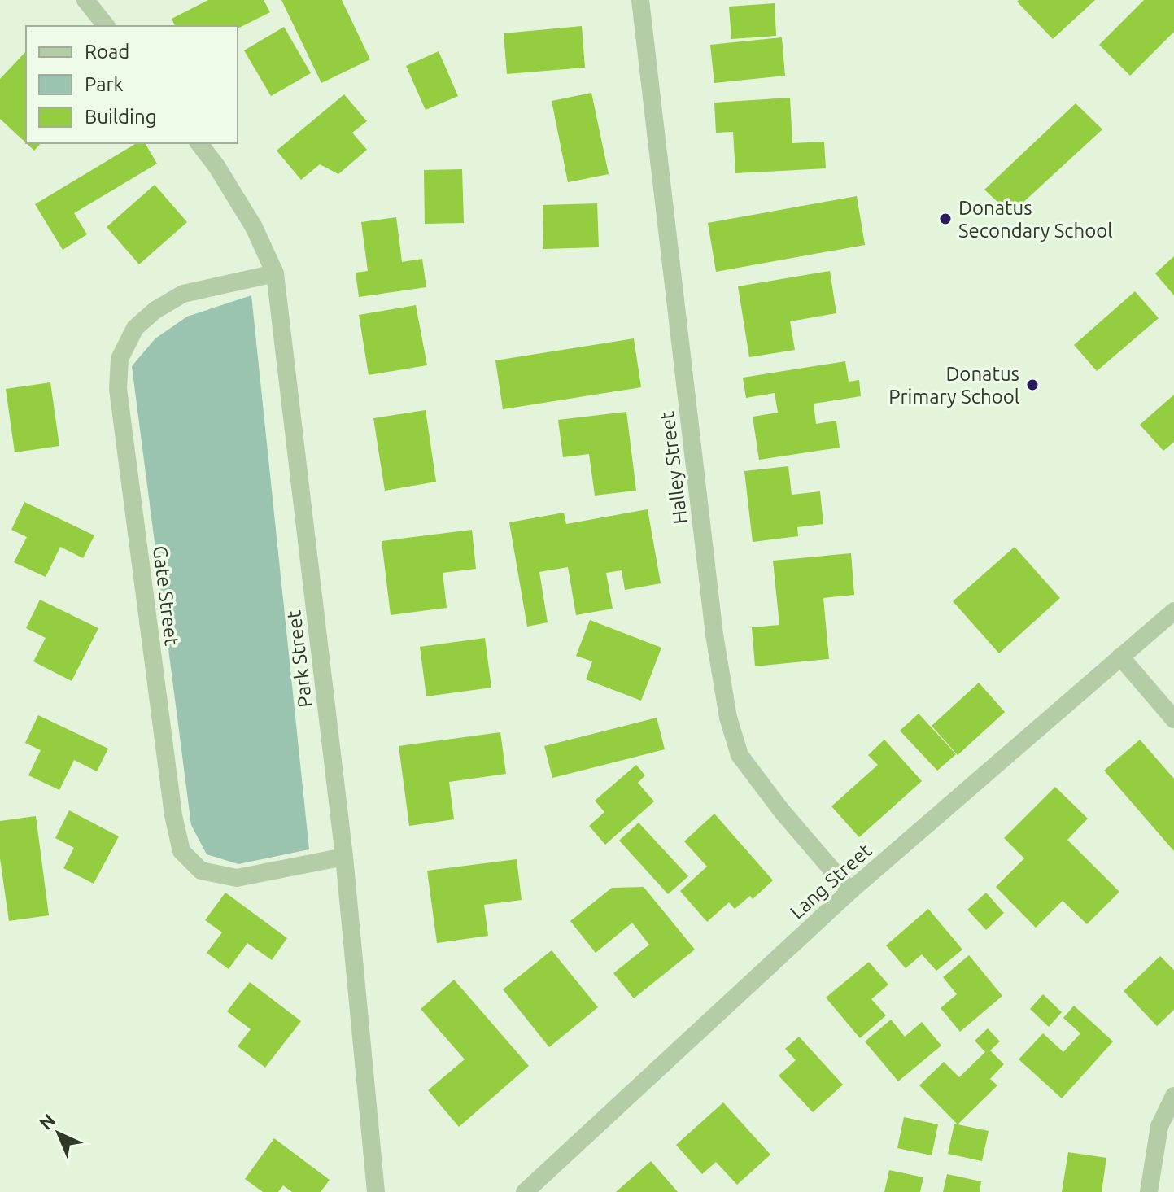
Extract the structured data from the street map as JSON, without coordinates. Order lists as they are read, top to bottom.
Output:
{
  "streets": {
    "street": [
      "Halley Street",
      "Gate Street",
      "Park Street",
      "Lang Street"
    ]
  },
  "crossings": [
    ["Halley Street", "Lang Street"],
    ["Gate Street", "Park Street"]
  ],
  "places": ["Donatus Secondary School", "Donatus Primary School"],
  "legend": ["Road", "Park", "Building"],
  "north": "top left"
}
